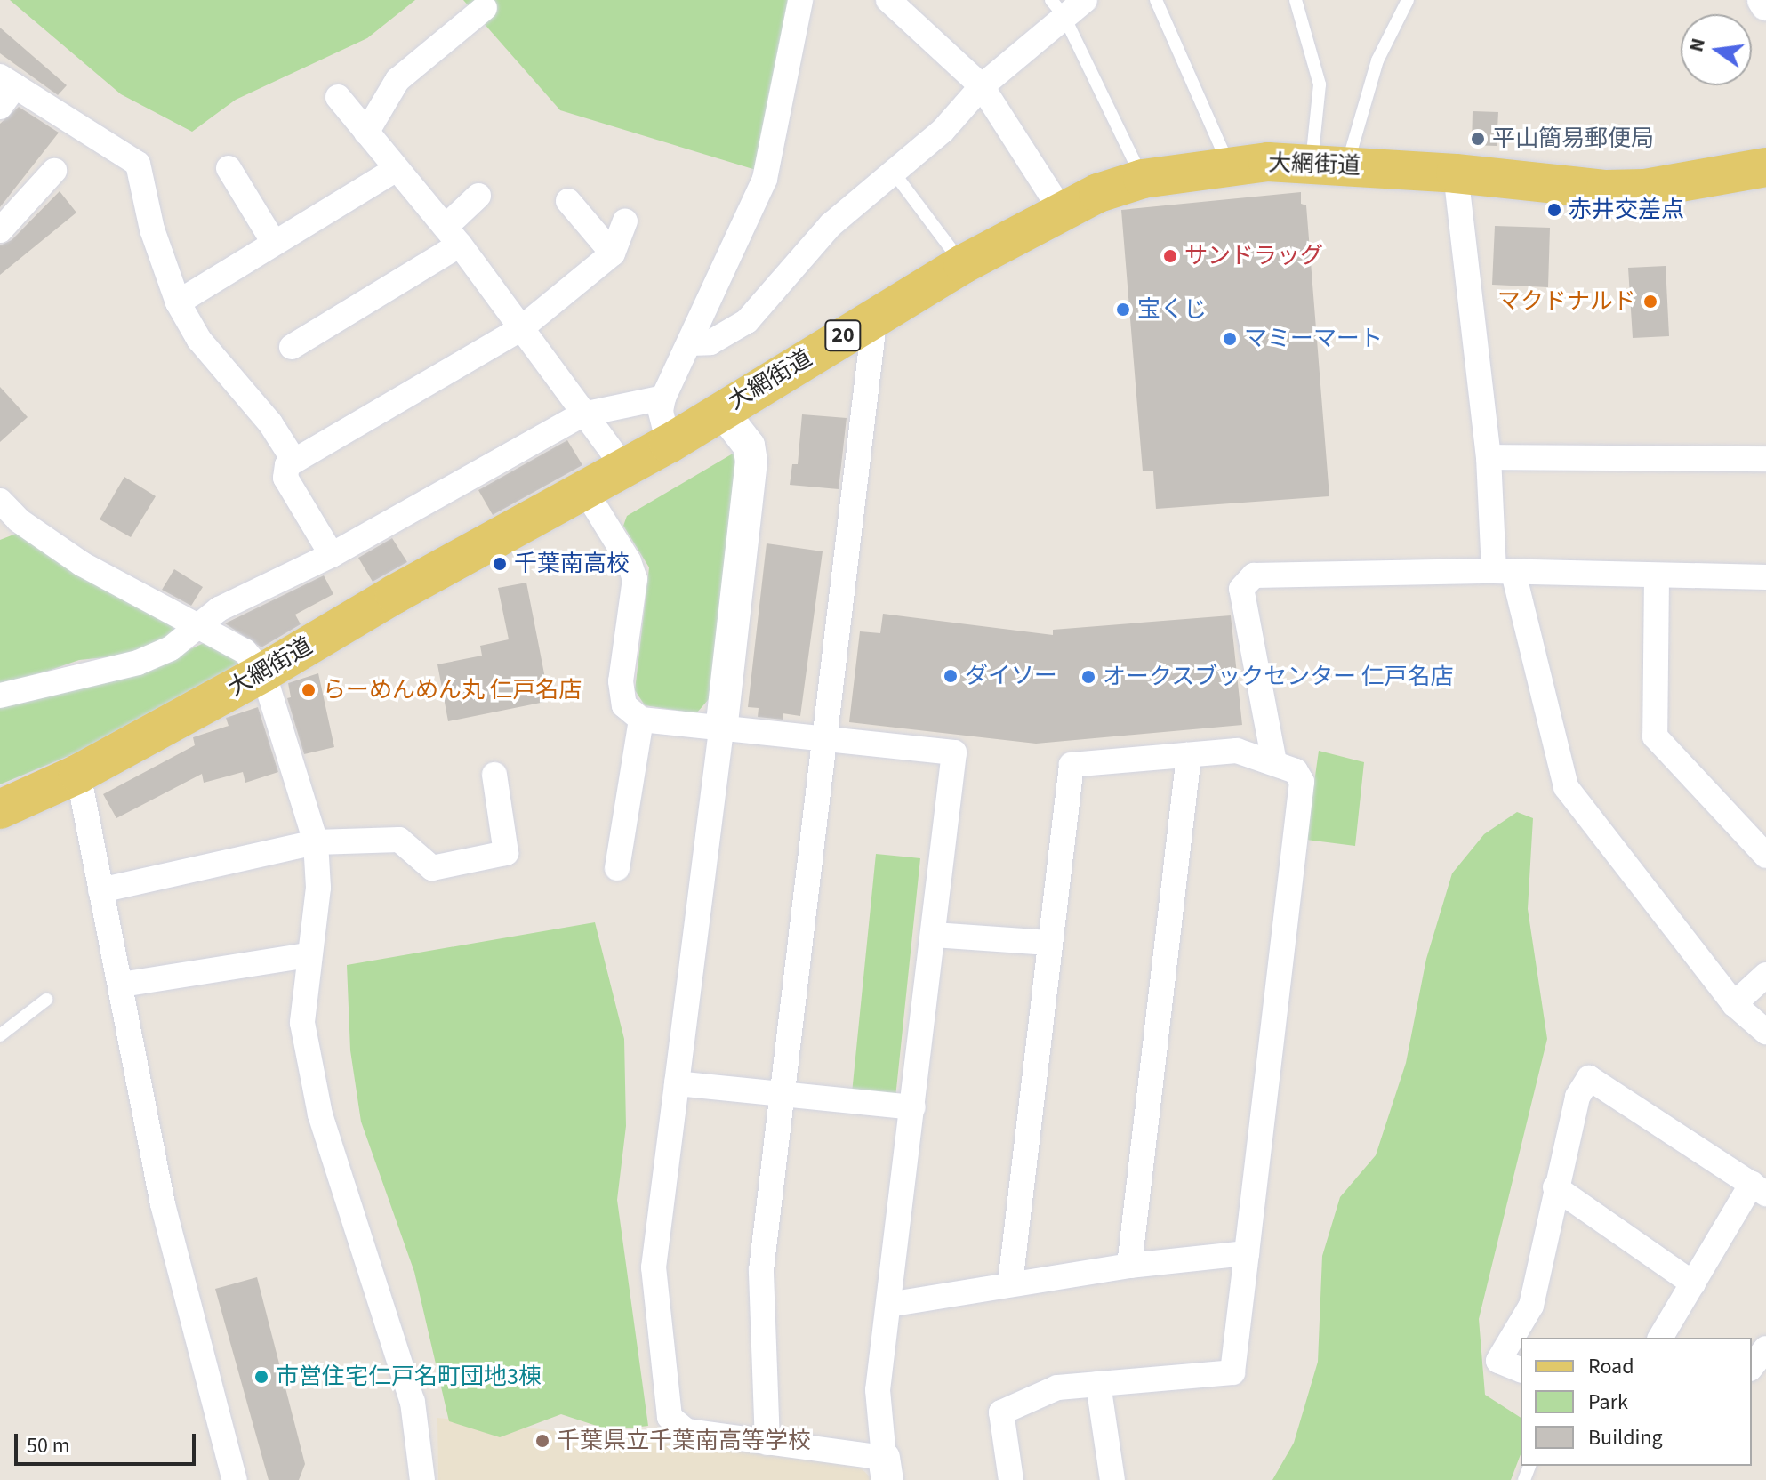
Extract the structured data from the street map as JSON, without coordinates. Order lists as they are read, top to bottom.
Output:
{
  "streets": {
    "main road": ["大網街道", "20"]
  },
  "places": [
    "平山簡易郵便局",
    "赤井交差点",
    "サンドラッグ",
    "マクドナルド",
    "宝くじ",
    "マミーマート",
    "千葉南高校",
    "ダイソー",
    "オークスブックセンター 仁戸名店",
    "らーめんめん丸 仁戸名店",
    "市営住宅仁戸名町団地3棟",
    "千葉県立千葉南高等学校"
  ],
  "legend": ["Road", "Park", "Building"],
  "scale_bar": "50 m",
  "north": "left"
}
